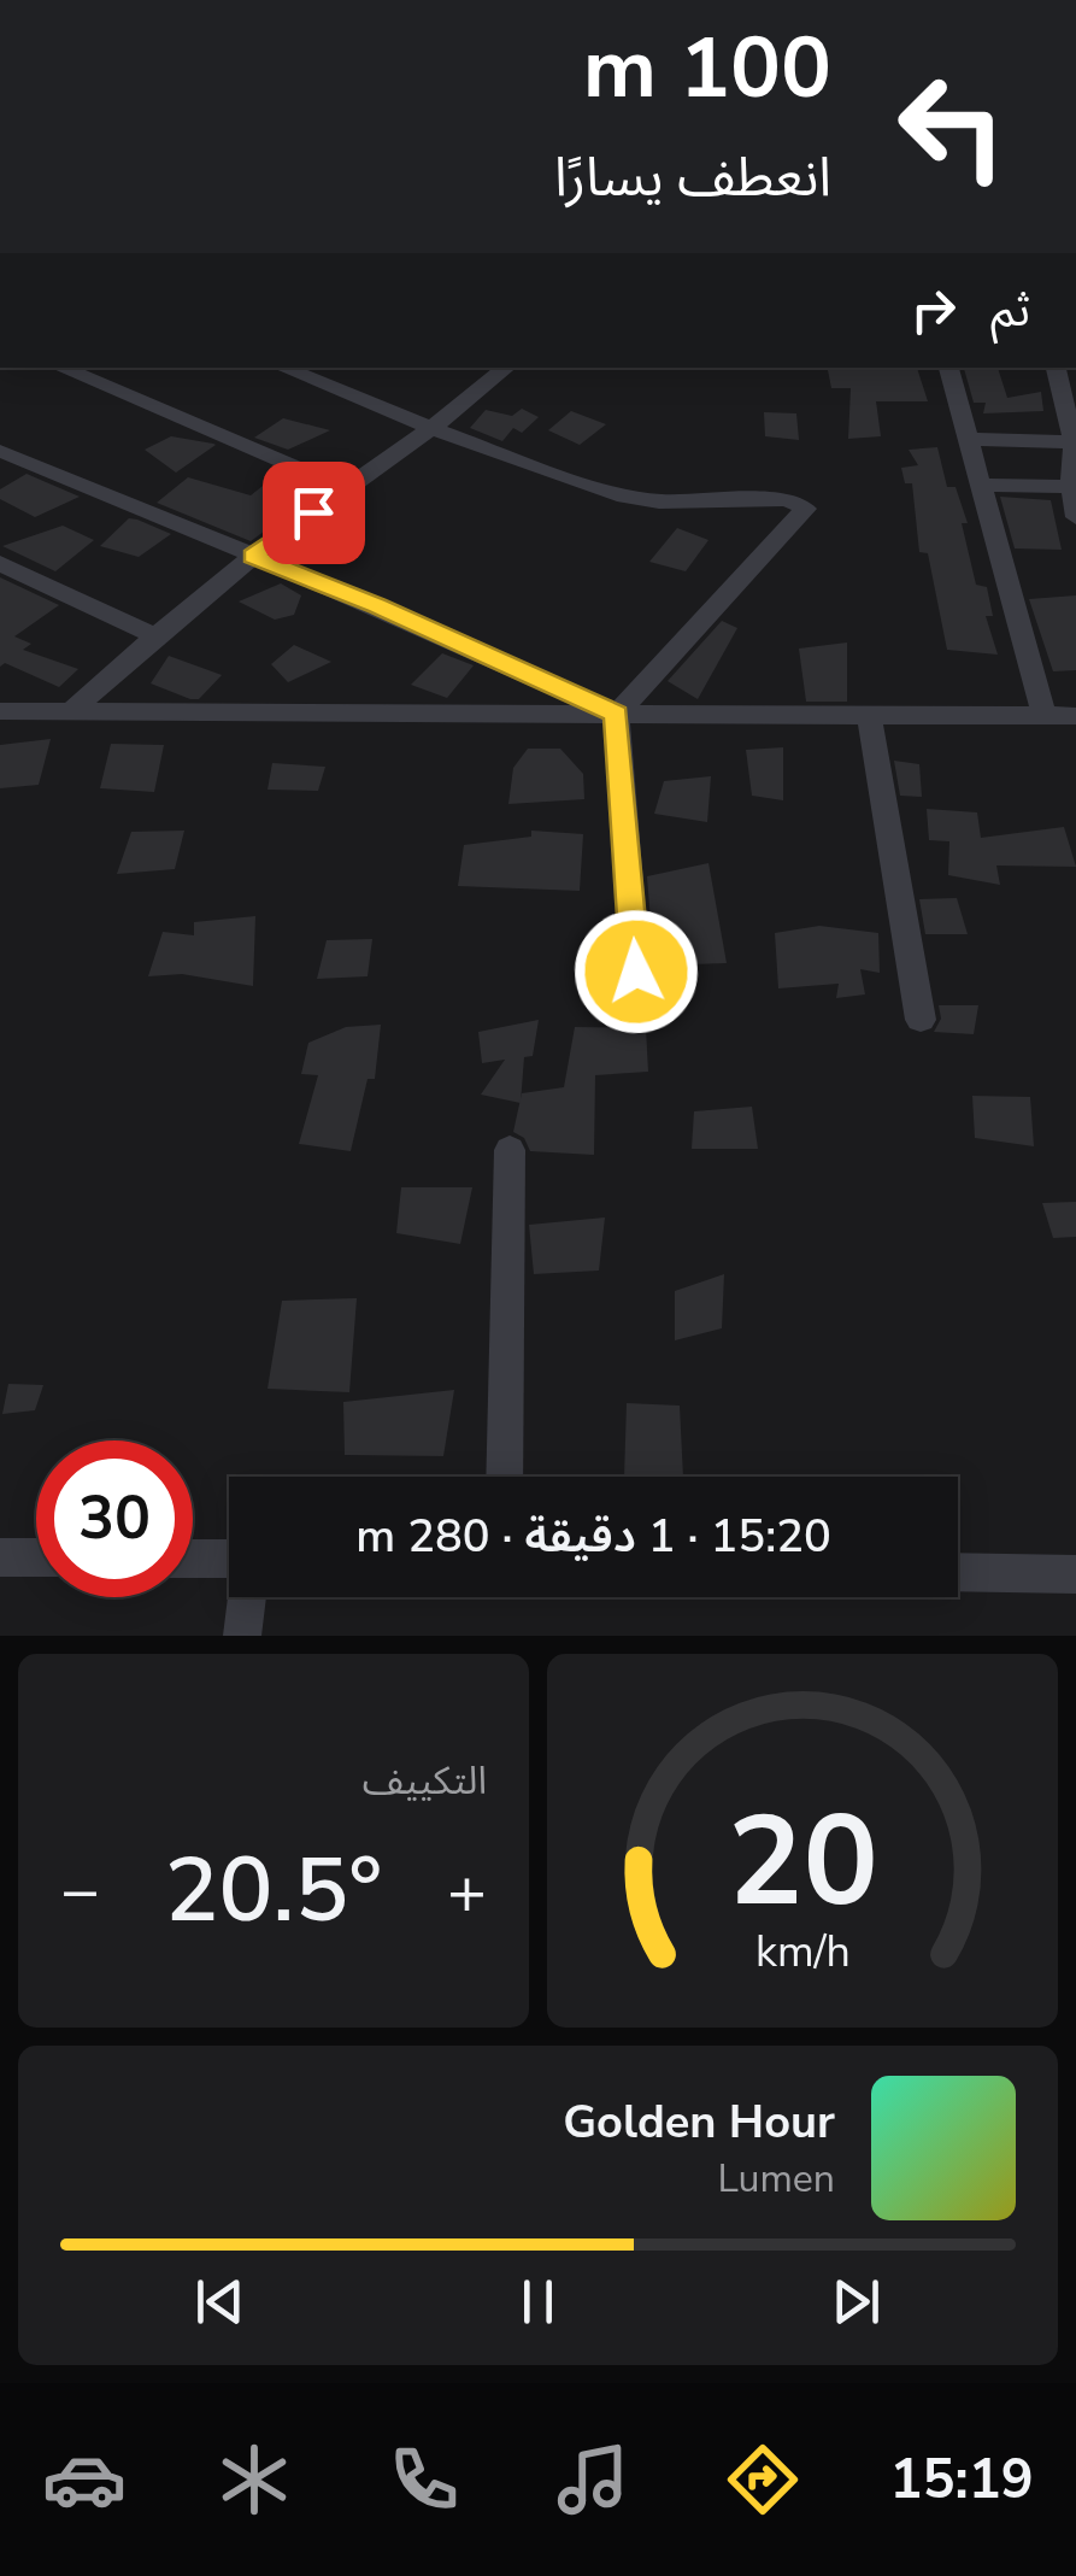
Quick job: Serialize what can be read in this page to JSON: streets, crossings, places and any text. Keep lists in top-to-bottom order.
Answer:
{
  "page": {
    "turn": ["100 m", "انعطف يسارًا"],
    "then": "ثم",
    "limit": "30",
    "trip": "15:20 · 1 دقيقة · 280 m",
    "tile": "التكييف",
    "heat": ["−", "20.5°", "+"],
    "song": ["Golden Hour", "Lumen"],
    "tabs": "15:19",
    "gauge": ["20", "km/h"]
  }
}
